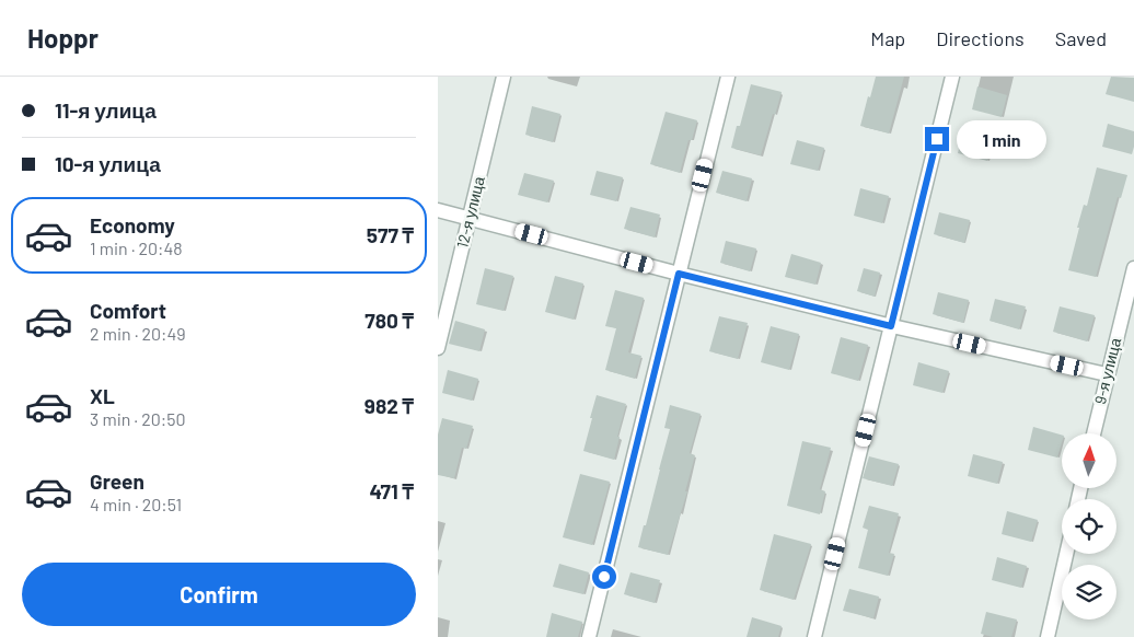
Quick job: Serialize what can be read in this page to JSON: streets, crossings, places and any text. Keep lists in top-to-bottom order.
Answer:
{
  "streets": {
    "street": ["12-я улица", "9-я улица"]
  },
  "north": "top",
  "page": {
    "header": "Hoppr",
    "nav": ["Map", "Directions", "Saved"],
    "banner": ["11-я улица", "10-я улица"],
    "bubble": "1 min",
    "list": [
      {
        "name": "Economy",
        "note": "1 min · 20:48",
        "value": "577 ₸"
      },
      {
        "name": "Comfort",
        "note": "2 min · 20:49",
        "value": "780 ₸"
      },
      {
        "name": "XL",
        "note": "3 min · 20:50",
        "value": "982 ₸"
      },
      {
        "name": "Green",
        "note": "4 min · 20:51",
        "value": "471 ₸"
      }
    ],
    "buttons": "Confirm"
  }
}
